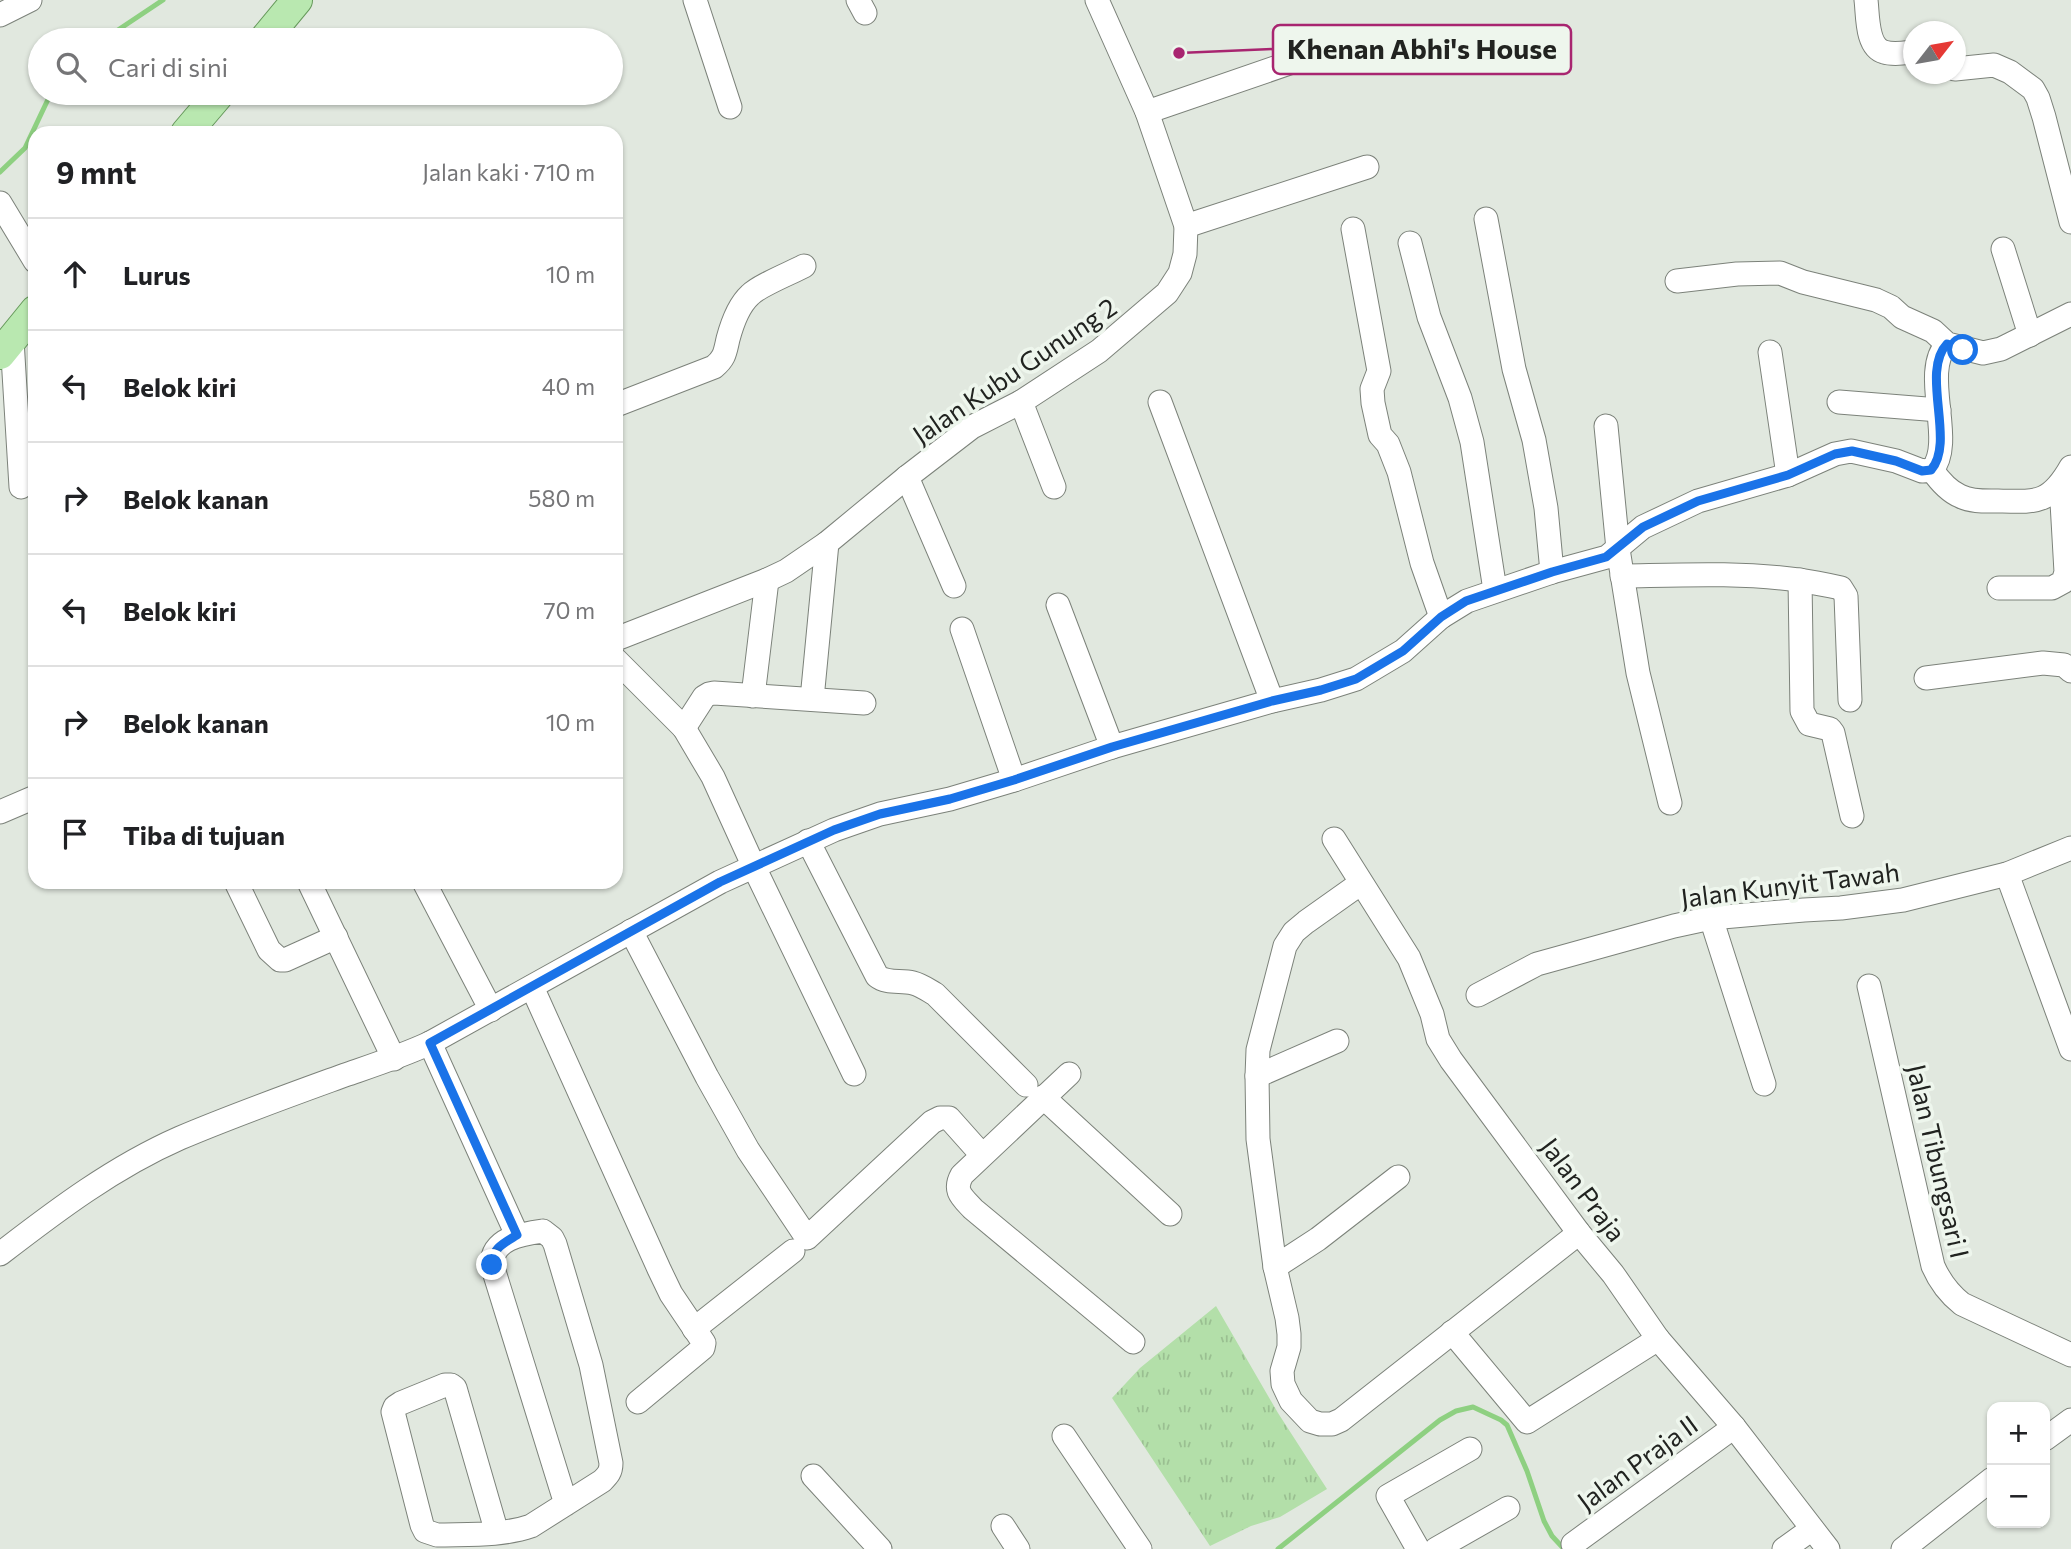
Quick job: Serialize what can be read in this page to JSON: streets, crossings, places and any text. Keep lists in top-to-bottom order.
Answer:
{
  "streets": {
    "street": [
      "Jalan Kubu Gunung 2",
      "Jalan Kunyit Tawah",
      "Jalan Tibungsari I",
      "Jalan Praja",
      "Jalan Praja II"
    ]
  },
  "crossings": [
    ["Jalan Praja", "Jalan Praja II"]
  ],
  "places": ["Khenan Abhi's House"],
  "north": "top right",
  "page": {
    "search": "Cari di sini",
    "heading": ["9 mnt", "Jalan kaki · 710 m"],
    "list": [
      ["Lurus", "10 m"],
      ["Belok kiri", "40 m"],
      ["Belok kanan", "580 m"],
      ["Belok kiri", "70 m"],
      ["Belok kanan", "10 m"],
      "Tiba di tujuan"
    ],
    "map_buttons": ["+", "−"]
  }
}
